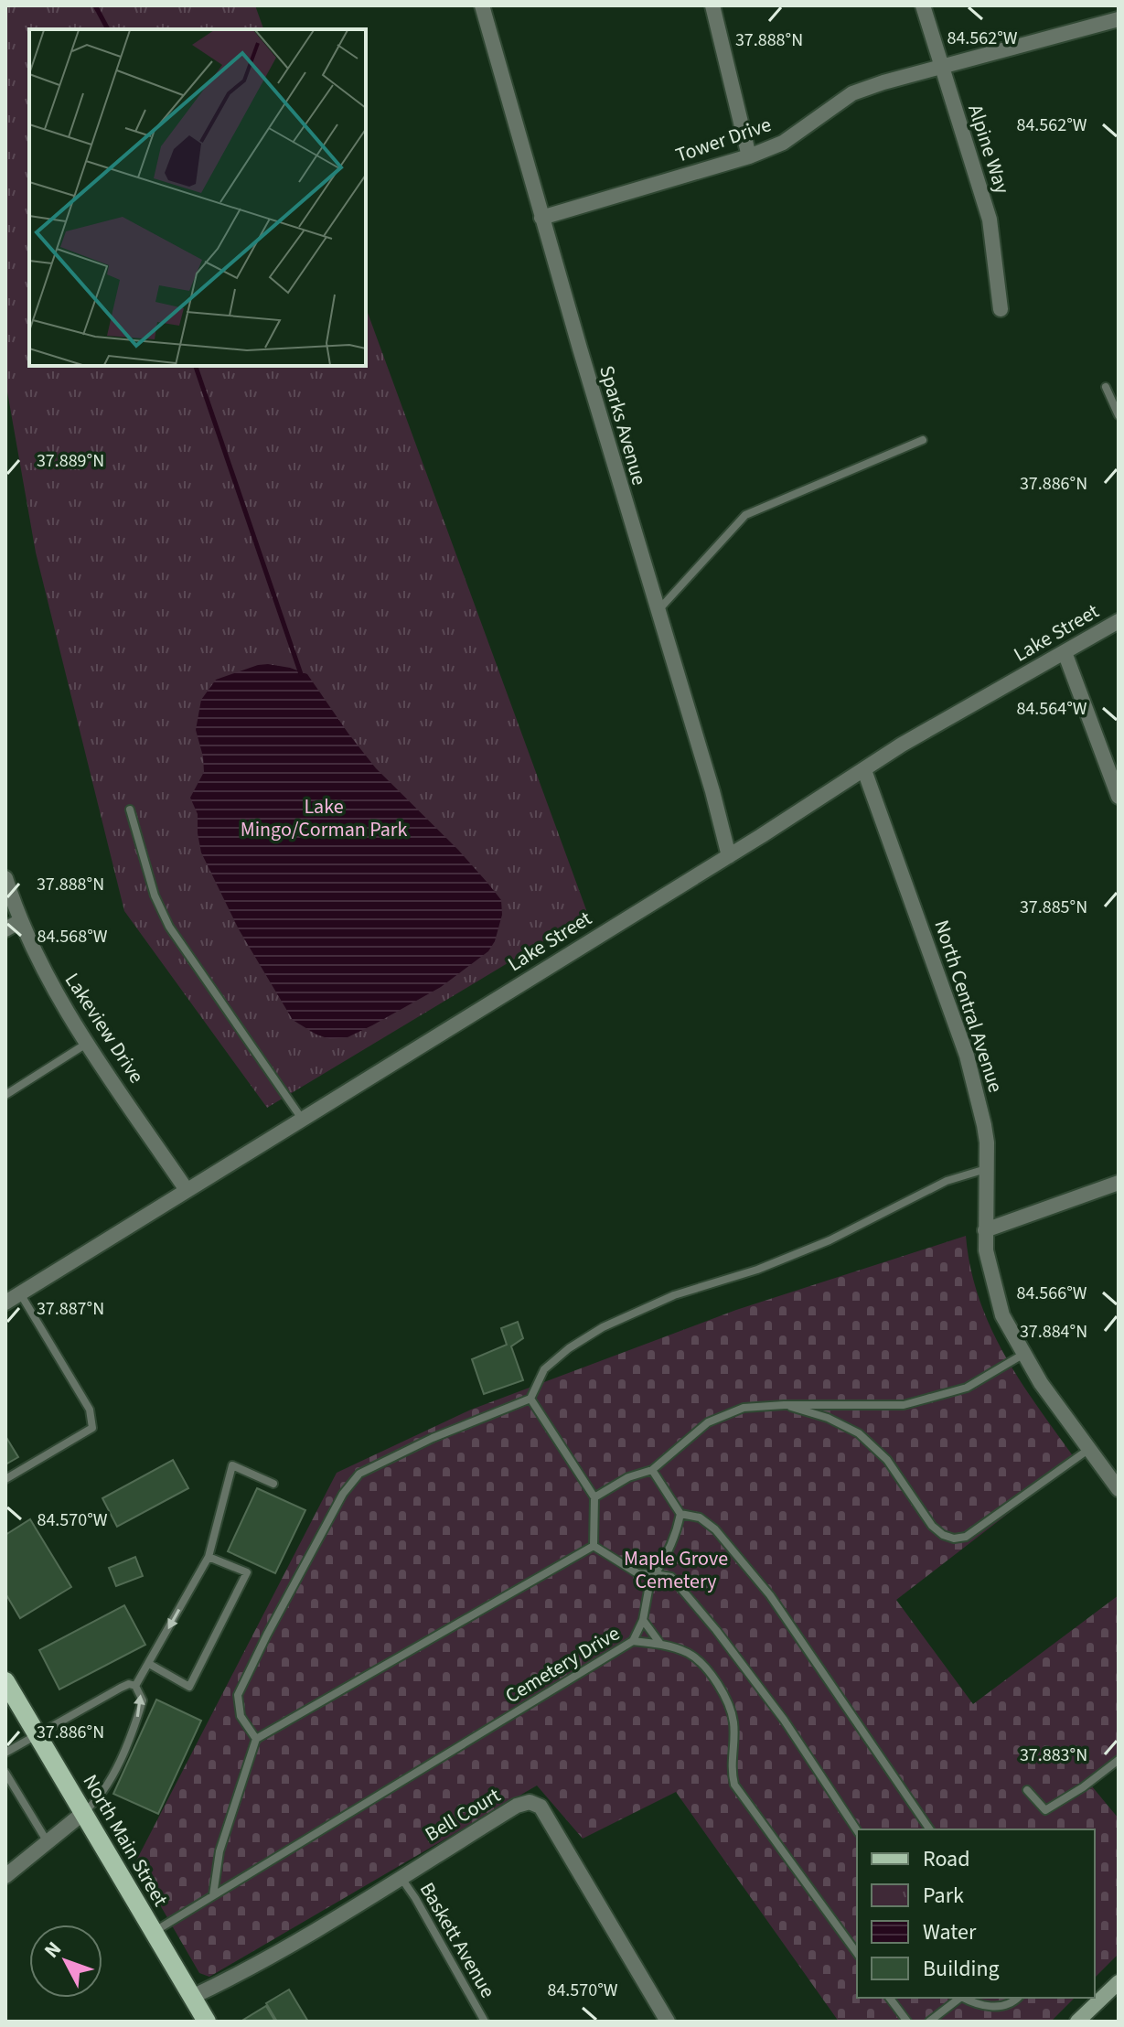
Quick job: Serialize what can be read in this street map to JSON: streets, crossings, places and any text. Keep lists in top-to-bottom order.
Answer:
{
  "streets": {
    "main road": ["North Main Street"],
    "street": [
      "Tower Drive",
      "Alpine Way",
      "Sparks Avenue",
      "Lake Street",
      "North Central Avenue",
      "Lakeview Drive",
      "Bell Court"
    ],
    "lane": ["Cemetery Drive", "Baskett Avenue"]
  },
  "crossings": [
    ["Tower Drive", "Alpine Way"],
    ["Tower Drive", "Sparks Avenue"],
    ["Sparks Avenue", "Lake Street"],
    ["Lake Street", "North Central Avenue"],
    ["Lake Street", "Lakeview Drive"],
    ["Cemetery Drive", "North Main Street"],
    ["Bell Court", "North Main Street"],
    ["Bell Court", "Baskett Avenue"]
  ],
  "parks": ["Lake Mingo/Corman Park", "Maple Grove Cemetery"],
  "legend": [
    "Road",
    "Park",
    "Water",
    "Building"
  ],
  "north": "top left",
  "coordinates": [
    "84.562°W",
    "37.888°N",
    "37.889°N",
    "37.886°N",
    "84.564°W",
    "37.885°N",
    "84.568°W",
    "84.566°W",
    "37.887°N",
    "37.884°N",
    "84.570°W",
    "37.883°N"
  ]
}
